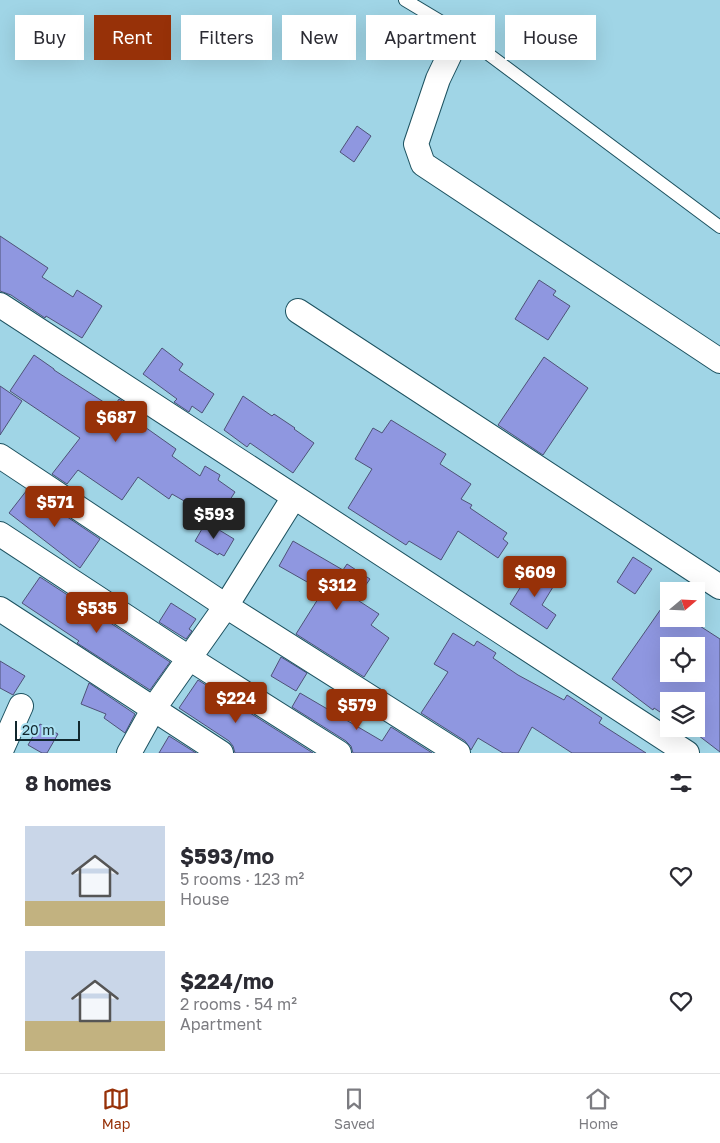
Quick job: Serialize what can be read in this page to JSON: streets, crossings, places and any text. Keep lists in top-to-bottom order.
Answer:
{
  "scale_bar": "20 m",
  "north": "right",
  "page": {
    "chip": [
      "Buy",
      "Rent",
      "Filters",
      "New",
      "Apartment",
      "House"
    ],
    "price": [
      "$687",
      "$571",
      "$593",
      "$609",
      "$312",
      "$535",
      "$224",
      "$579"
    ],
    "scale": "20 m",
    "heading": "8 homes",
    "list": [
      {
        "name": "$593/mo",
        "note": "5 rooms · 123 m² · House"
      },
      {
        "name": "$224/mo",
        "note": "2 rooms · 54 m² · Apartment"
      }
    ],
    "tabs": ["Map", "Saved", "Home"]
  }
}
